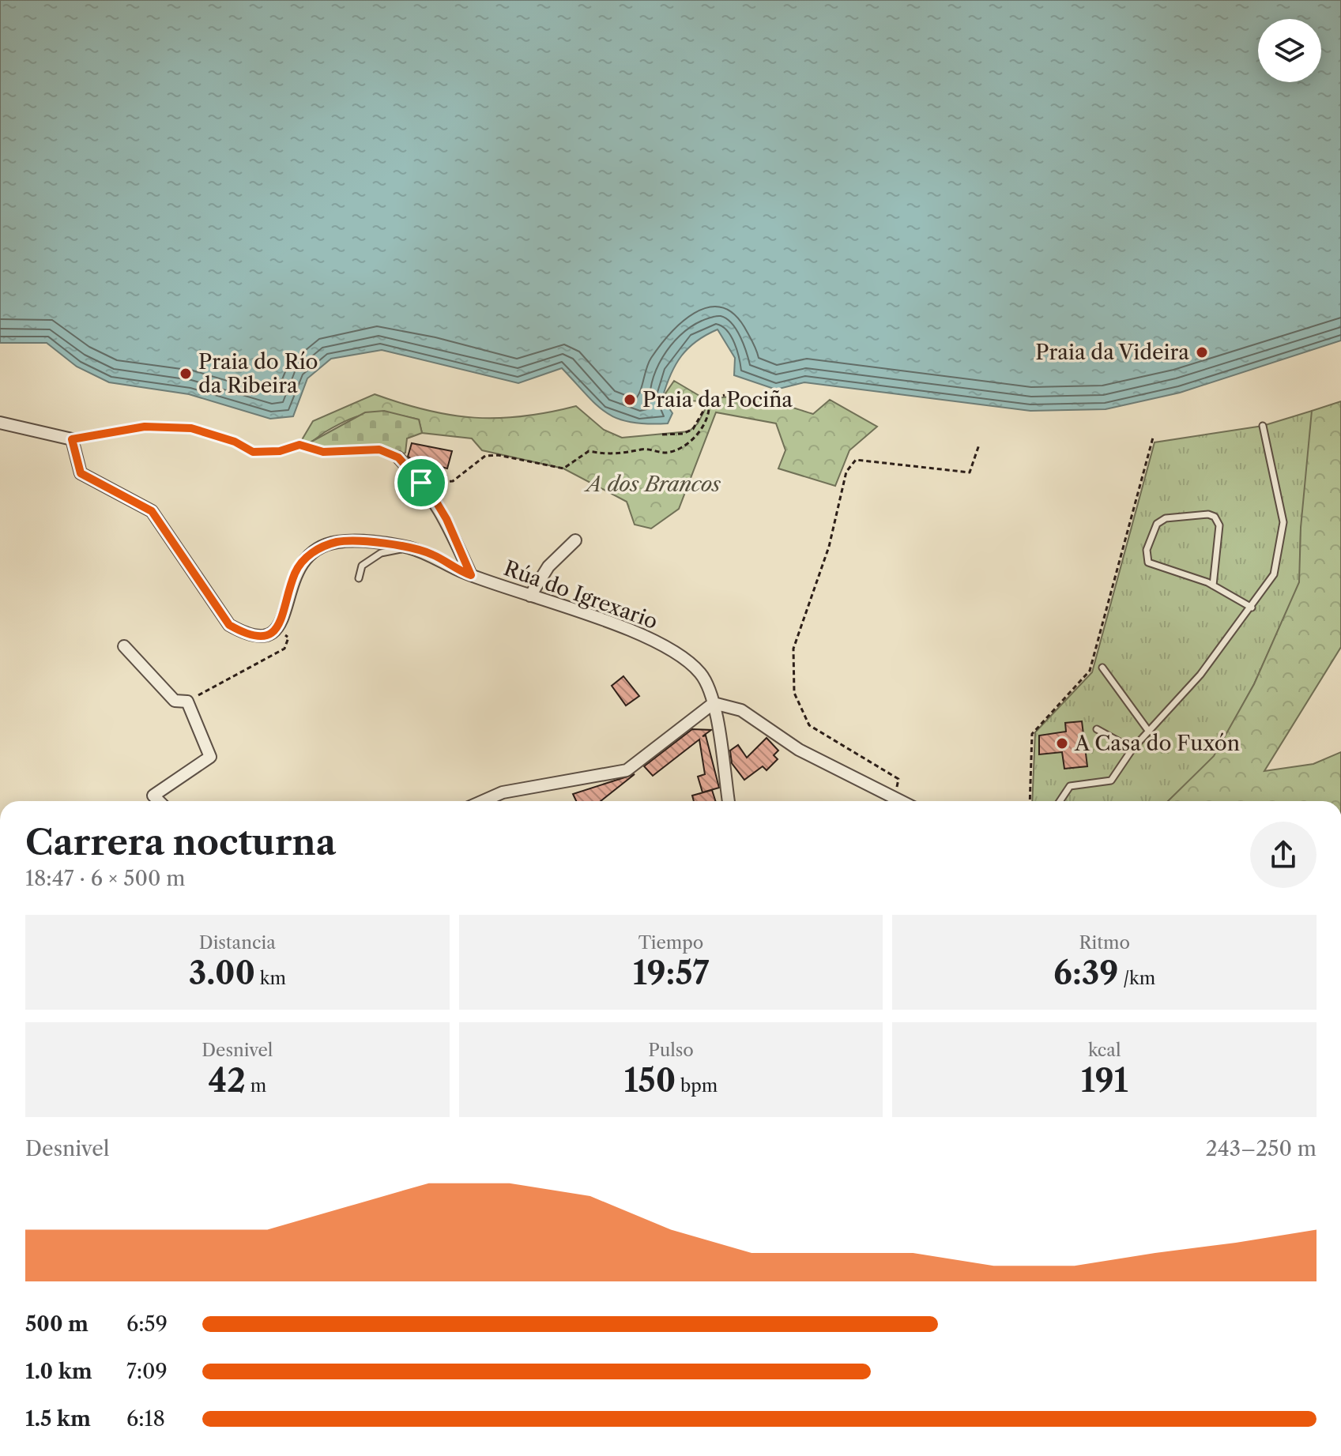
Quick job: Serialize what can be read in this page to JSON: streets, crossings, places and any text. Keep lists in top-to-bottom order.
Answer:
{
  "streets": {
    "street": ["Rúa do Igrexario"]
  },
  "parks": ["A dos Brancos"],
  "places": [
    "Praia da Videira",
    "Praia do Río da Ribeira",
    "Praia da Pociña",
    "A Casa do Fuxón"
  ],
  "page": {
    "heading": ["Carrera nocturna", "18:47 · 6 × 500 m"],
    "stats": [
      ["Distancia", "3.00 km"],
      ["Tiempo", "19:57"],
      ["Ritmo", "6:39 /km"],
      ["Desnivel", "42 m"],
      ["Pulso", "150 bpm"],
      ["kcal", "191"]
    ],
    "chart": ["Desnivel", "243–250 m"],
    "list": [
      {
        "name": "500 m",
        "note": "6:59"
      },
      {
        "name": "1.0 km",
        "note": "7:09"
      },
      {
        "name": "1.5 km",
        "note": "6:18"
      }
    ]
  }
}
